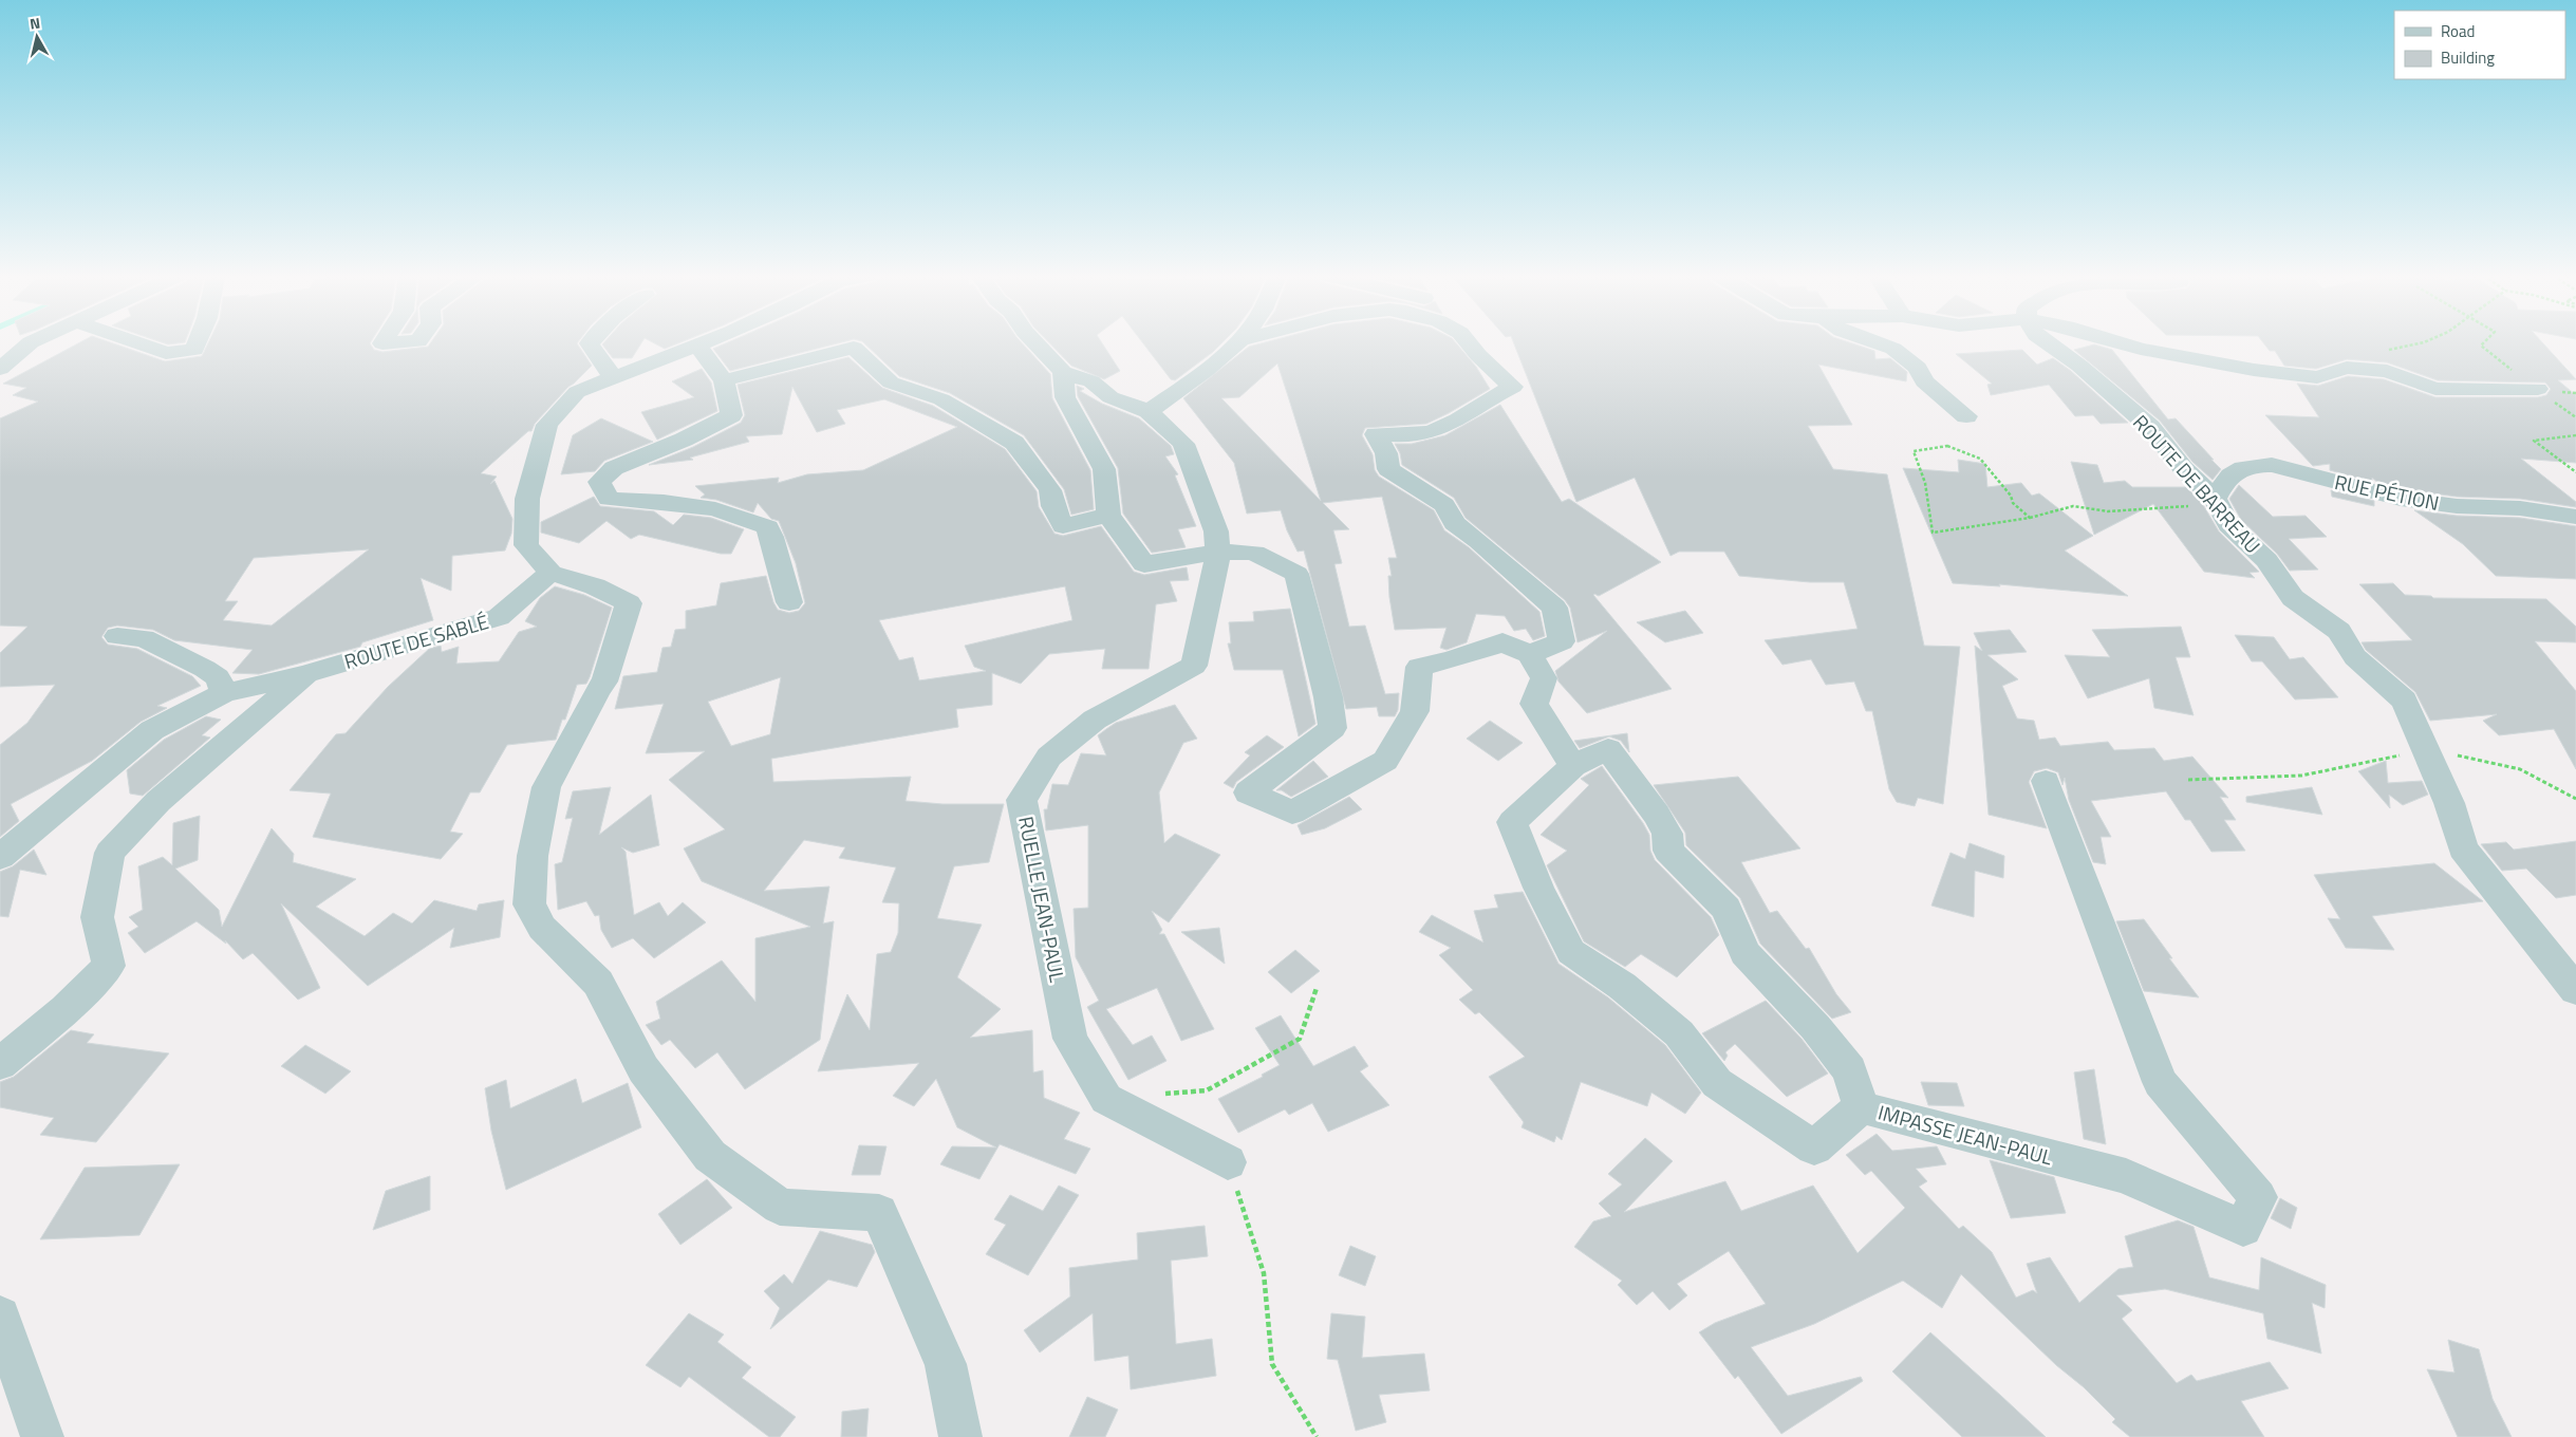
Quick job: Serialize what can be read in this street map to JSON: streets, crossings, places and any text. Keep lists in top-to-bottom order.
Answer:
{
  "streets": {
    "street": [
      "ROUTE DE BARREAU",
      "RUE PÉTION",
      "ROUTE DE SABLÉ",
      "RUELLE JEAN-PAUL",
      "IMPASSE JEAN-PAUL"
    ]
  },
  "crossings": [
    ["ROUTE DE BARREAU", "RUE PÉTION"]
  ],
  "legend": ["Road", "Building"],
  "north": "top"
}
